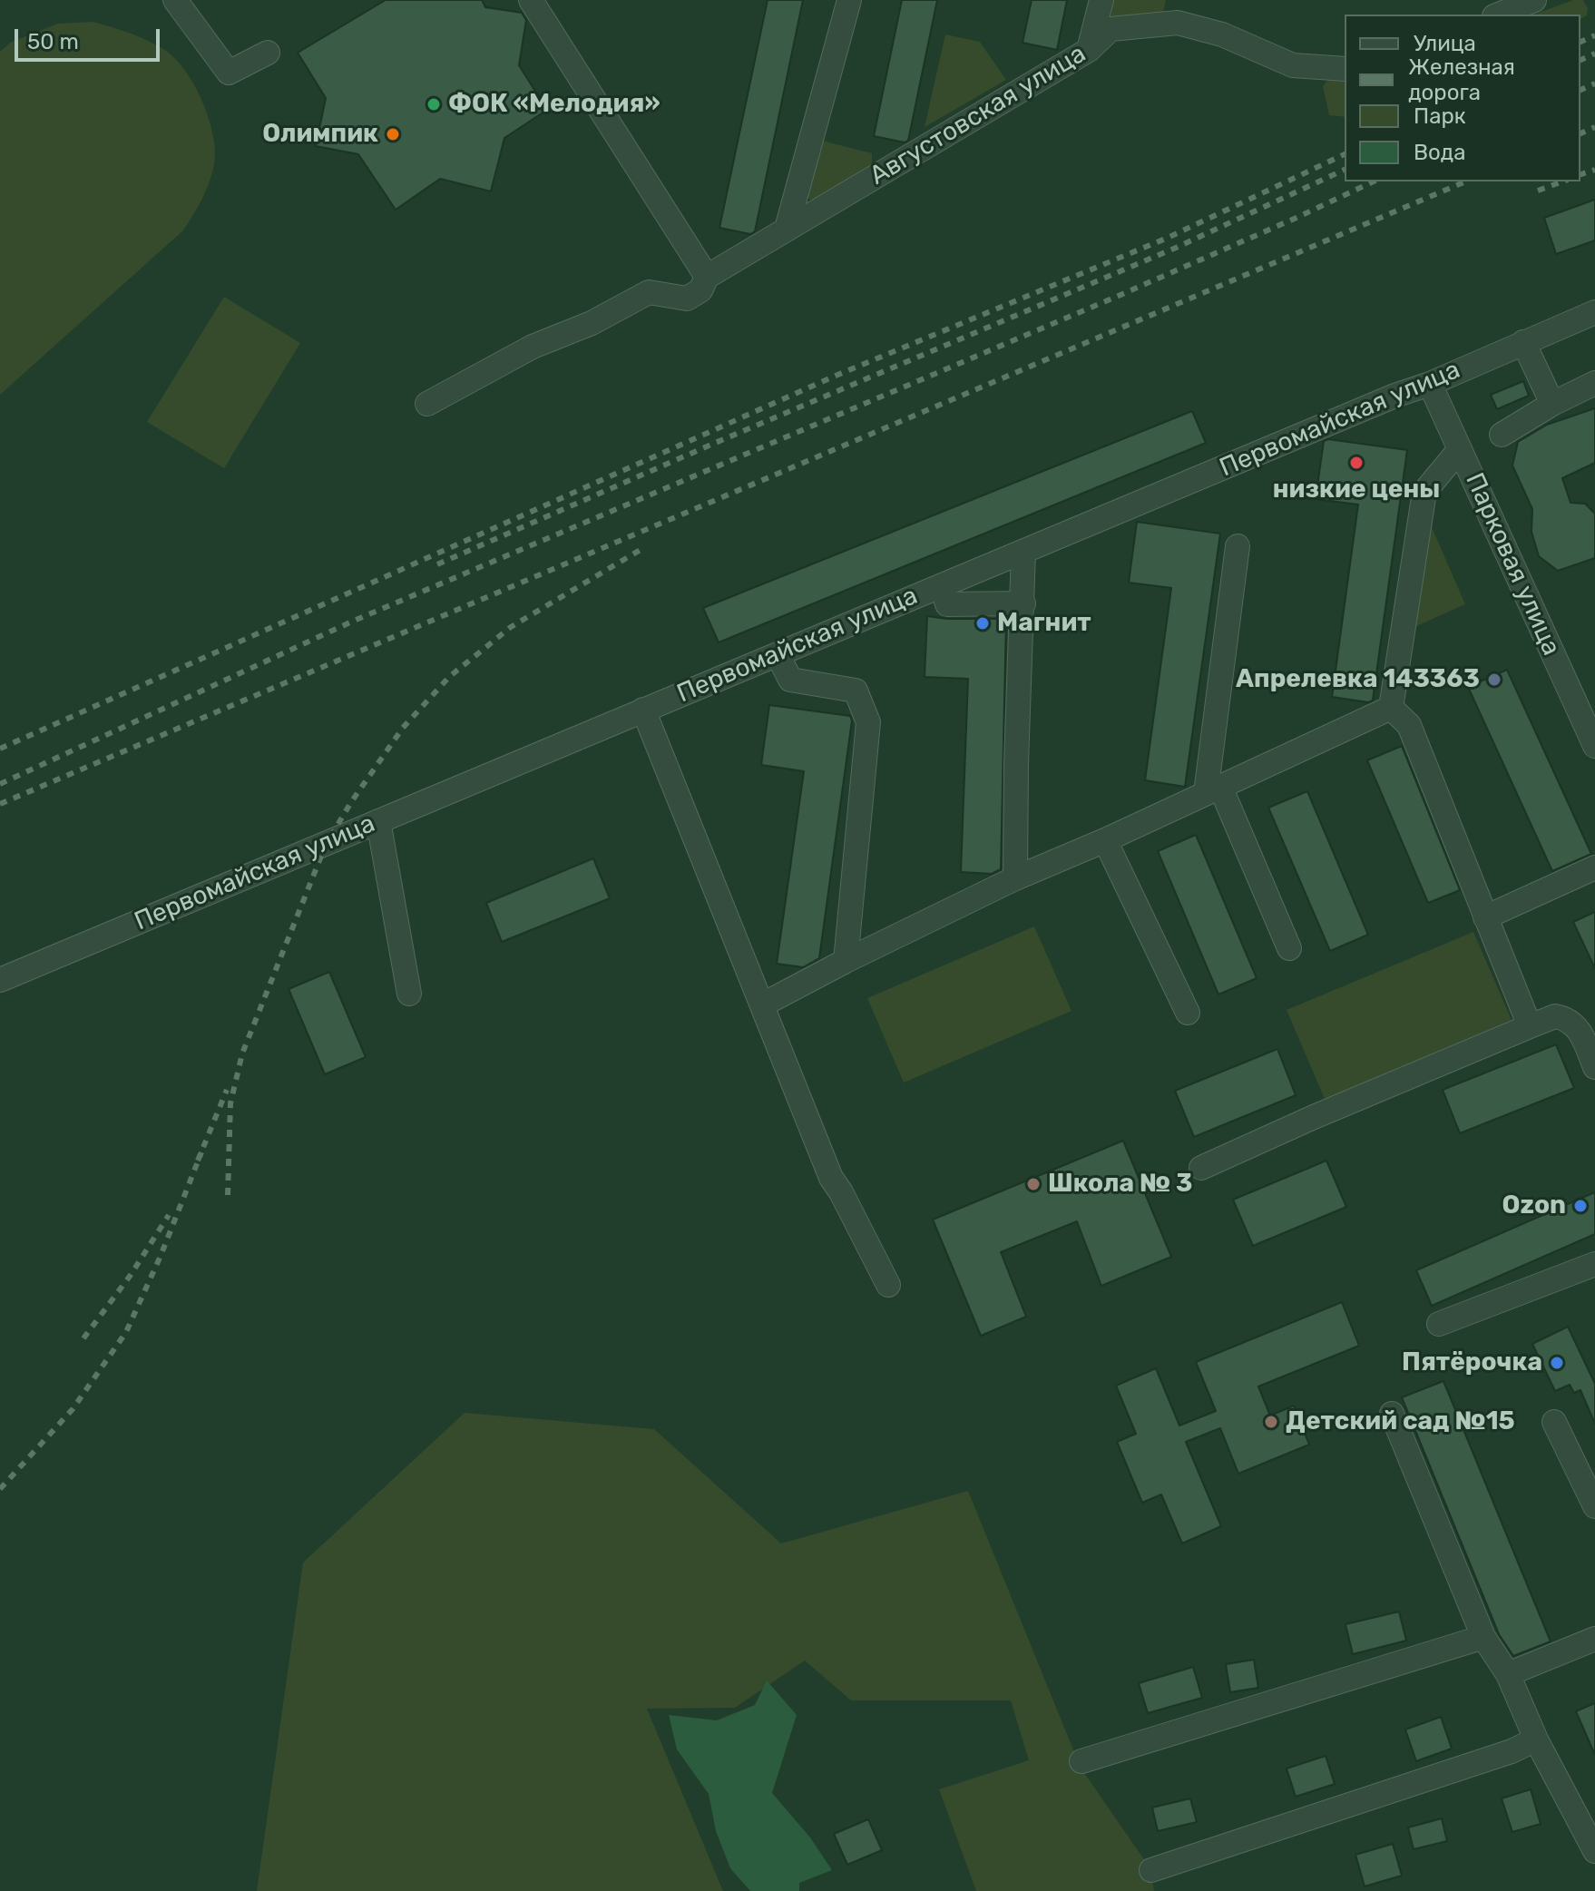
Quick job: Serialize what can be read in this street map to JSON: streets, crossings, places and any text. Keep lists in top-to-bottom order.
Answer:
{
  "streets": {
    "street": ["Августовская улица", "Первомайская улица", "Парковая улица"]
  },
  "crossings": [
    ["Первомайская улица", "Парковая улица"]
  ],
  "places": [
    "ФОК «Мелодия»",
    "Олимпик",
    "низкие цены",
    "Магнит",
    "Апрелевка 143363",
    "Школа № 3",
    "Ozon",
    "Пятёрочка",
    "Детский сад №15"
  ],
  "legend": [
    "Улица",
    "Железная дорога",
    "Парк",
    "Вода"
  ],
  "scale_bar": "50 m"
}
